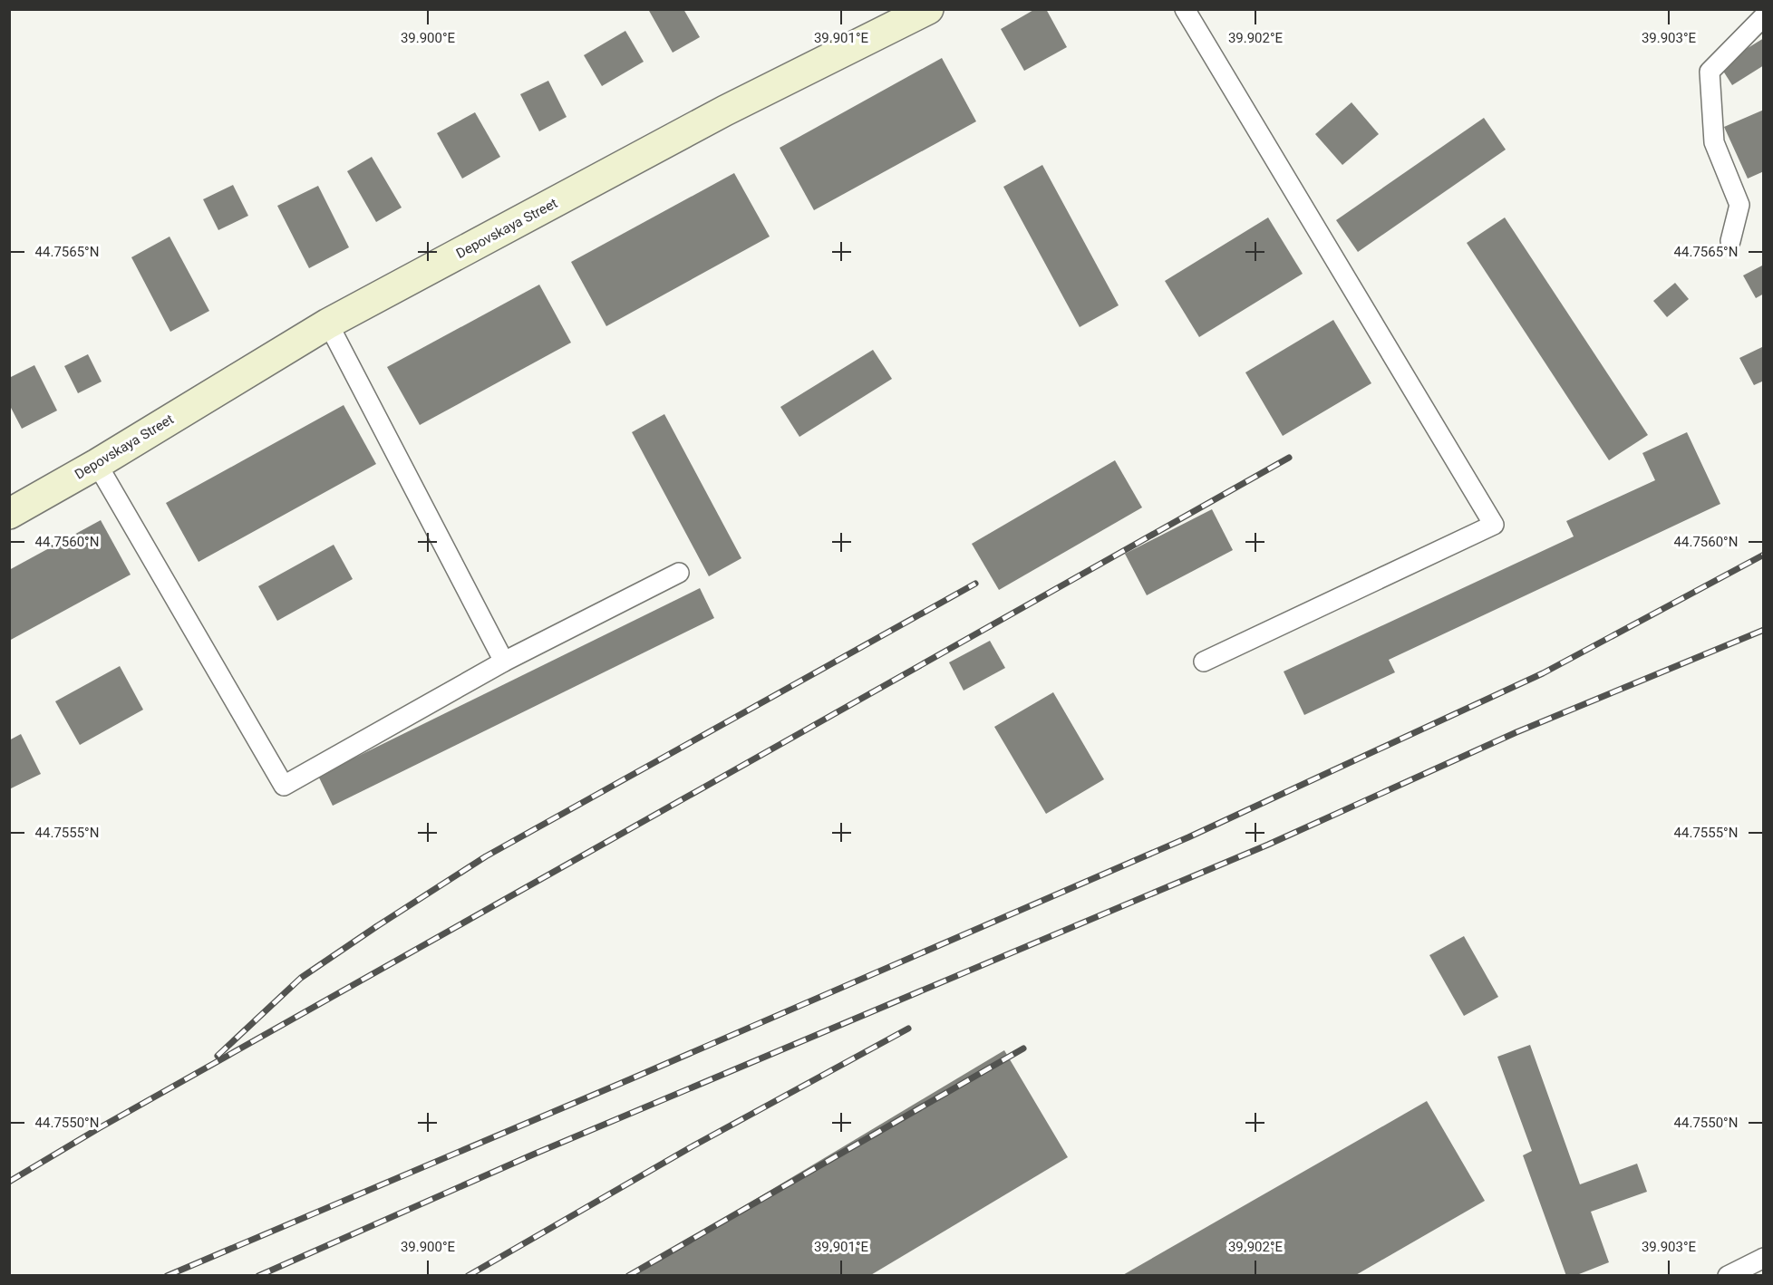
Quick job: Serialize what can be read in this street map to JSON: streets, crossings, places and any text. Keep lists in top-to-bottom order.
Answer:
{
  "streets": {
    "street": ["Depovskaya Street"]
  },
  "coordinates": [
    "39.900°E",
    "39.901°E",
    "39.902°E",
    "39.903°E",
    "44.7565°N",
    "44.7560°N",
    "44.7555°N",
    "44.7550°N"
  ]
}
